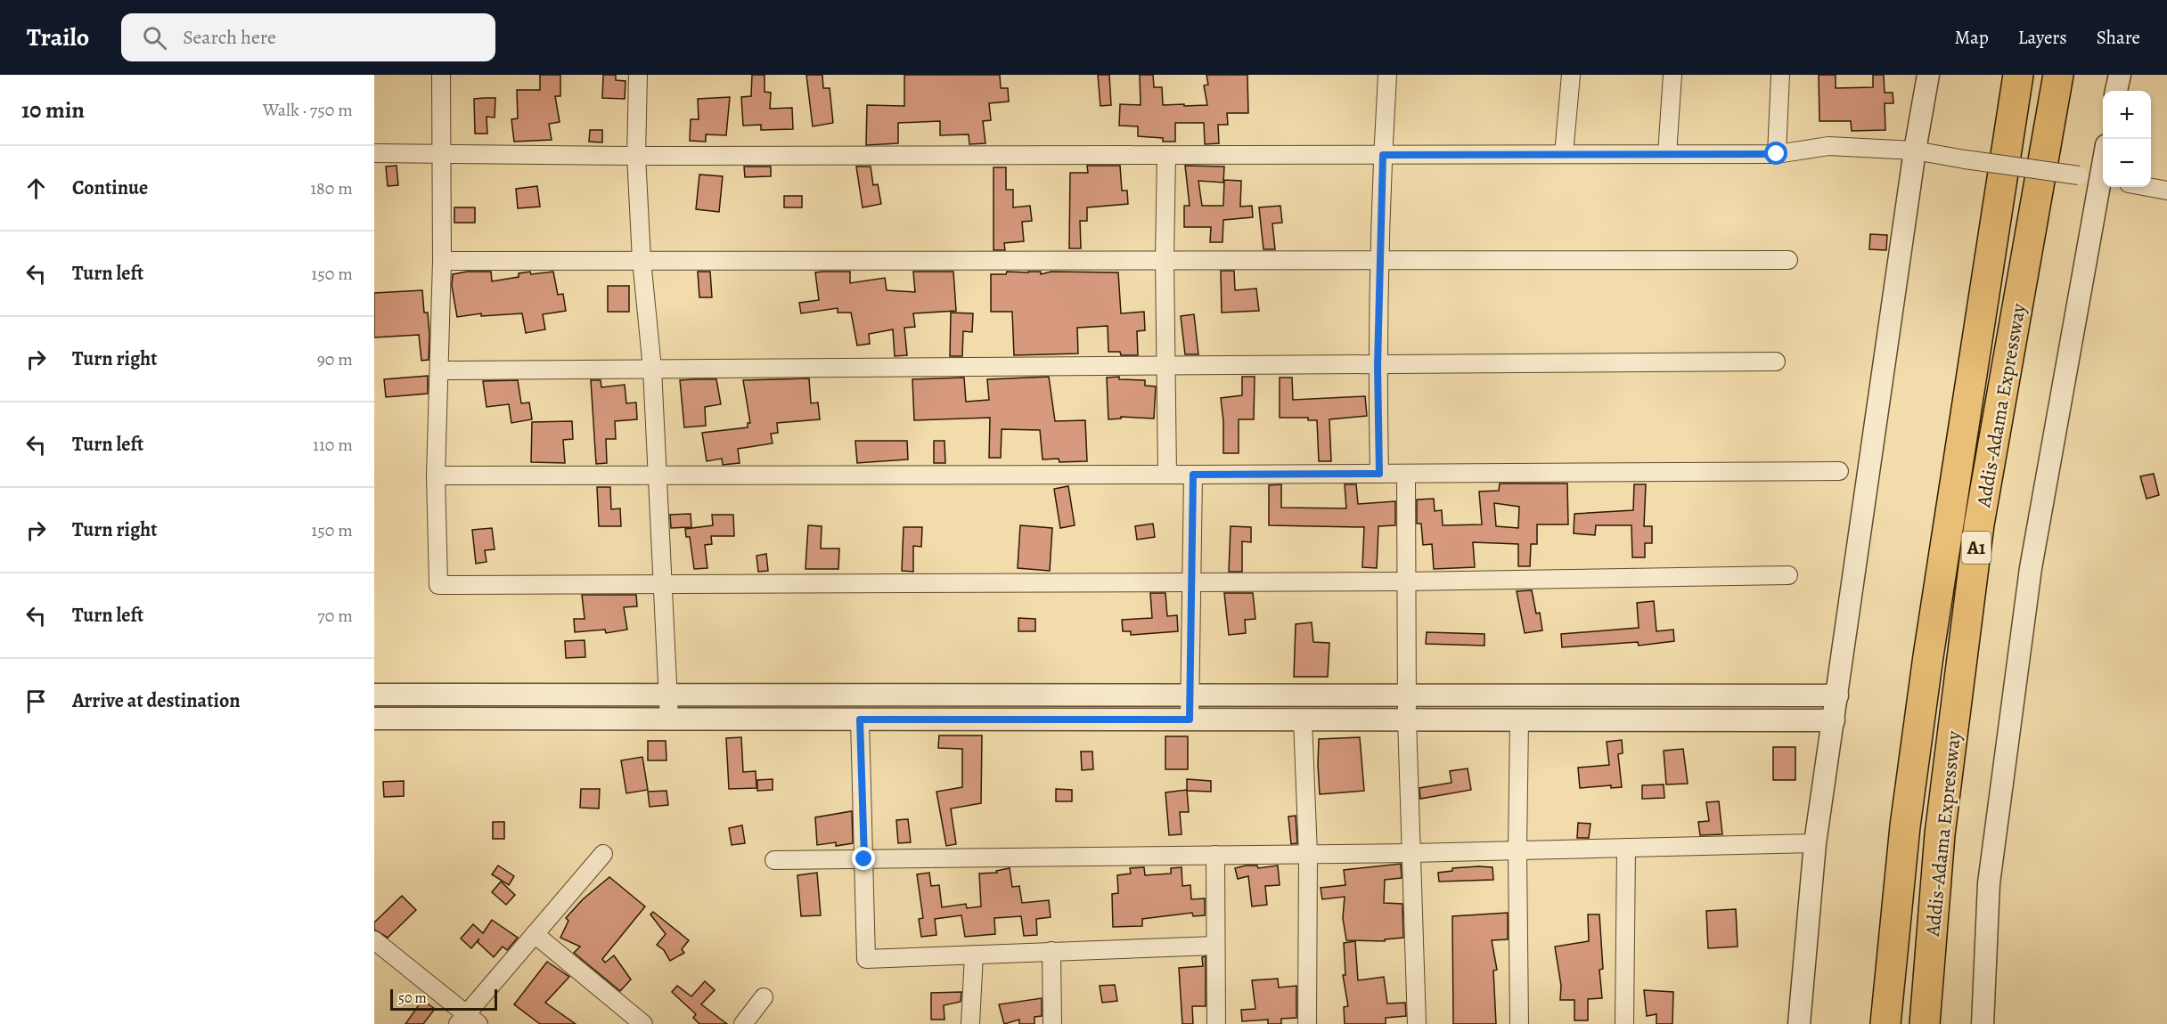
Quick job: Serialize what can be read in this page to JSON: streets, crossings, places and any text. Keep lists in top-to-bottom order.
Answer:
{
  "streets": {
    "highway": ["Addis-Adama Expressway", "A1"]
  },
  "scale_bar": "50 m",
  "page": {
    "header": "Trailo",
    "search": "Search here",
    "nav": ["Map", "Layers", "Share"],
    "heading": ["10 min", "Walk · 750 m"],
    "map_buttons": ["+", "−"],
    "list": [
      ["Continue", "180 m"],
      ["Turn left", "150 m"],
      ["Turn right", "90 m"],
      ["Turn left", "110 m"],
      ["Turn right", "150 m"],
      ["Turn left", "70 m"],
      "Arrive at destination"
    ],
    "scale": "50 m"
  }
}
